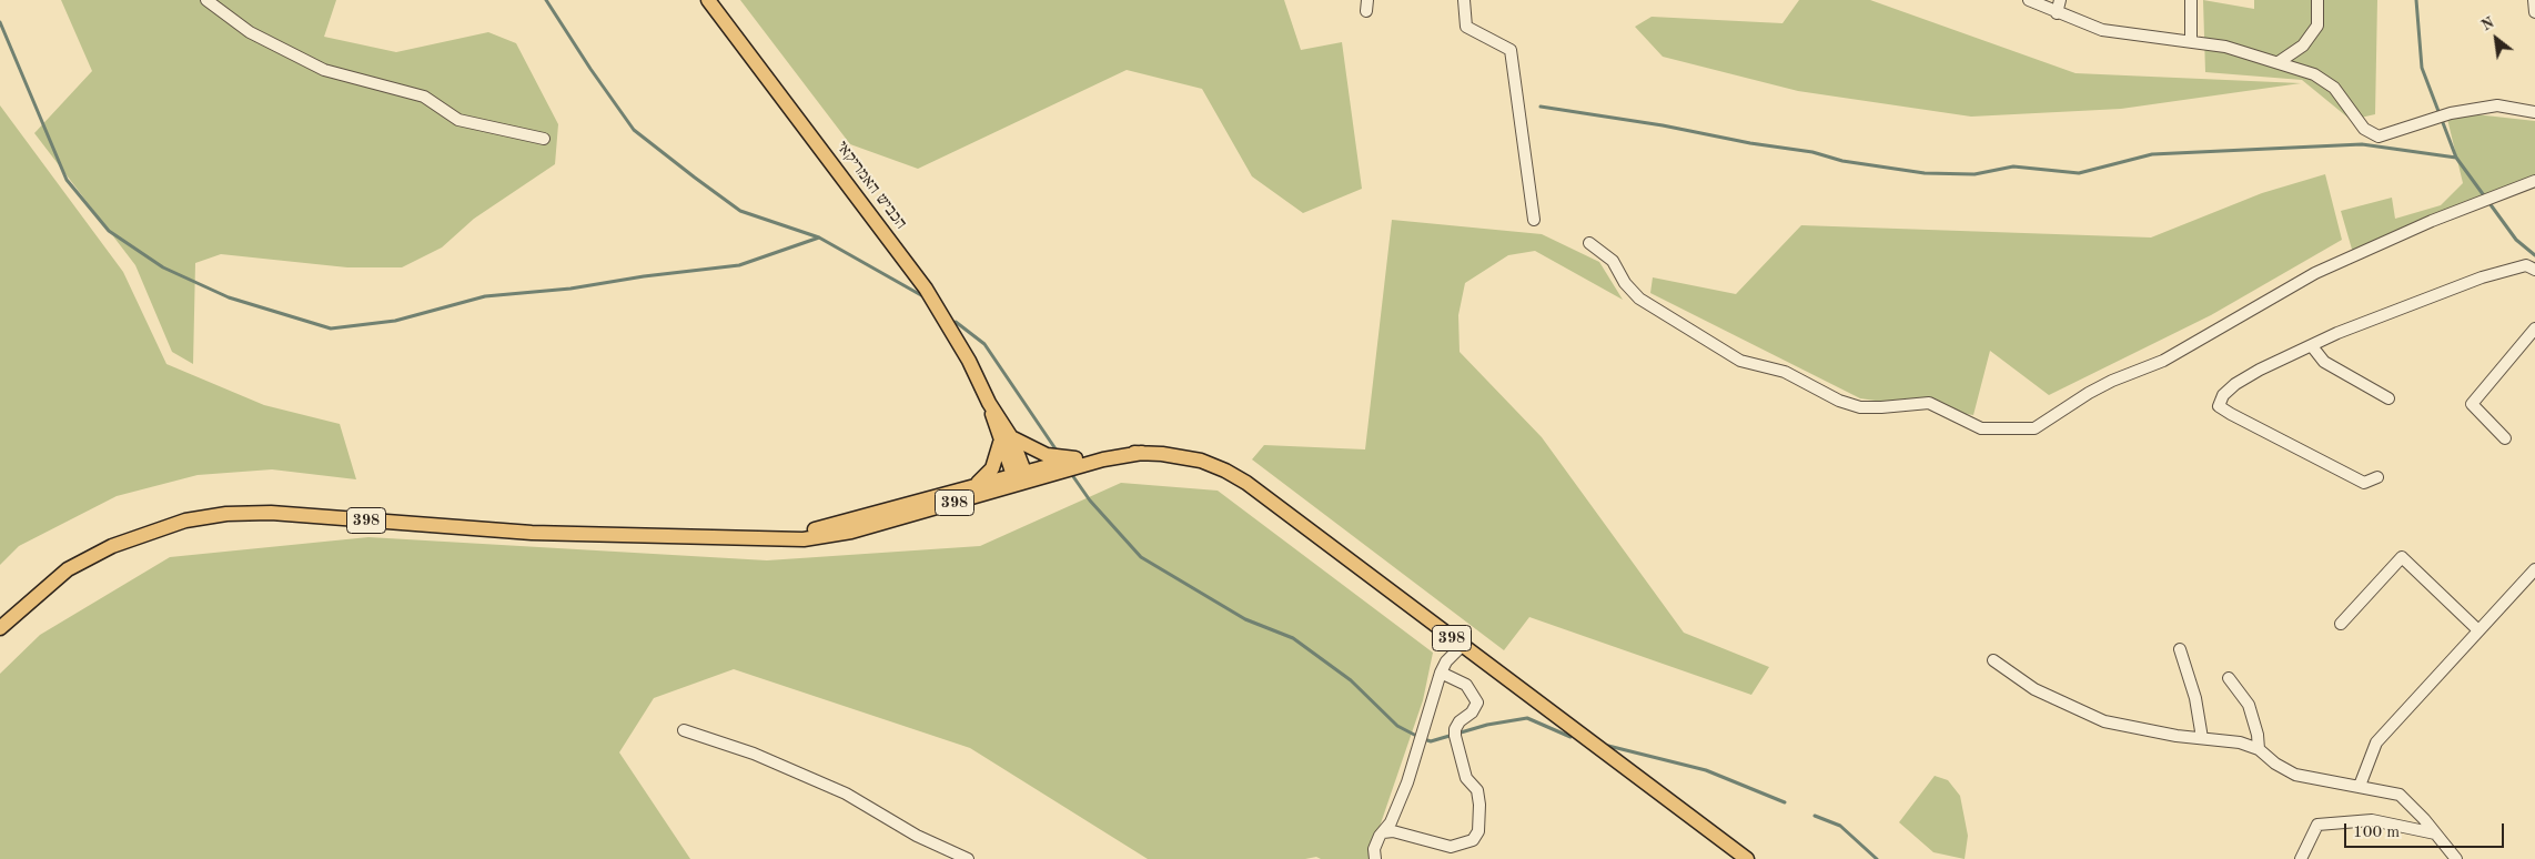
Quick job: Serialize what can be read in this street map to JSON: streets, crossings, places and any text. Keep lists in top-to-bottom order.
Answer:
{
  "streets": {
    "main road": ["הכביש האמריקאי", "398"]
  },
  "crossings": [
    ["הכביש האמריקאי", "398"]
  ],
  "scale_bar": "100 m",
  "north": "top left"
}
